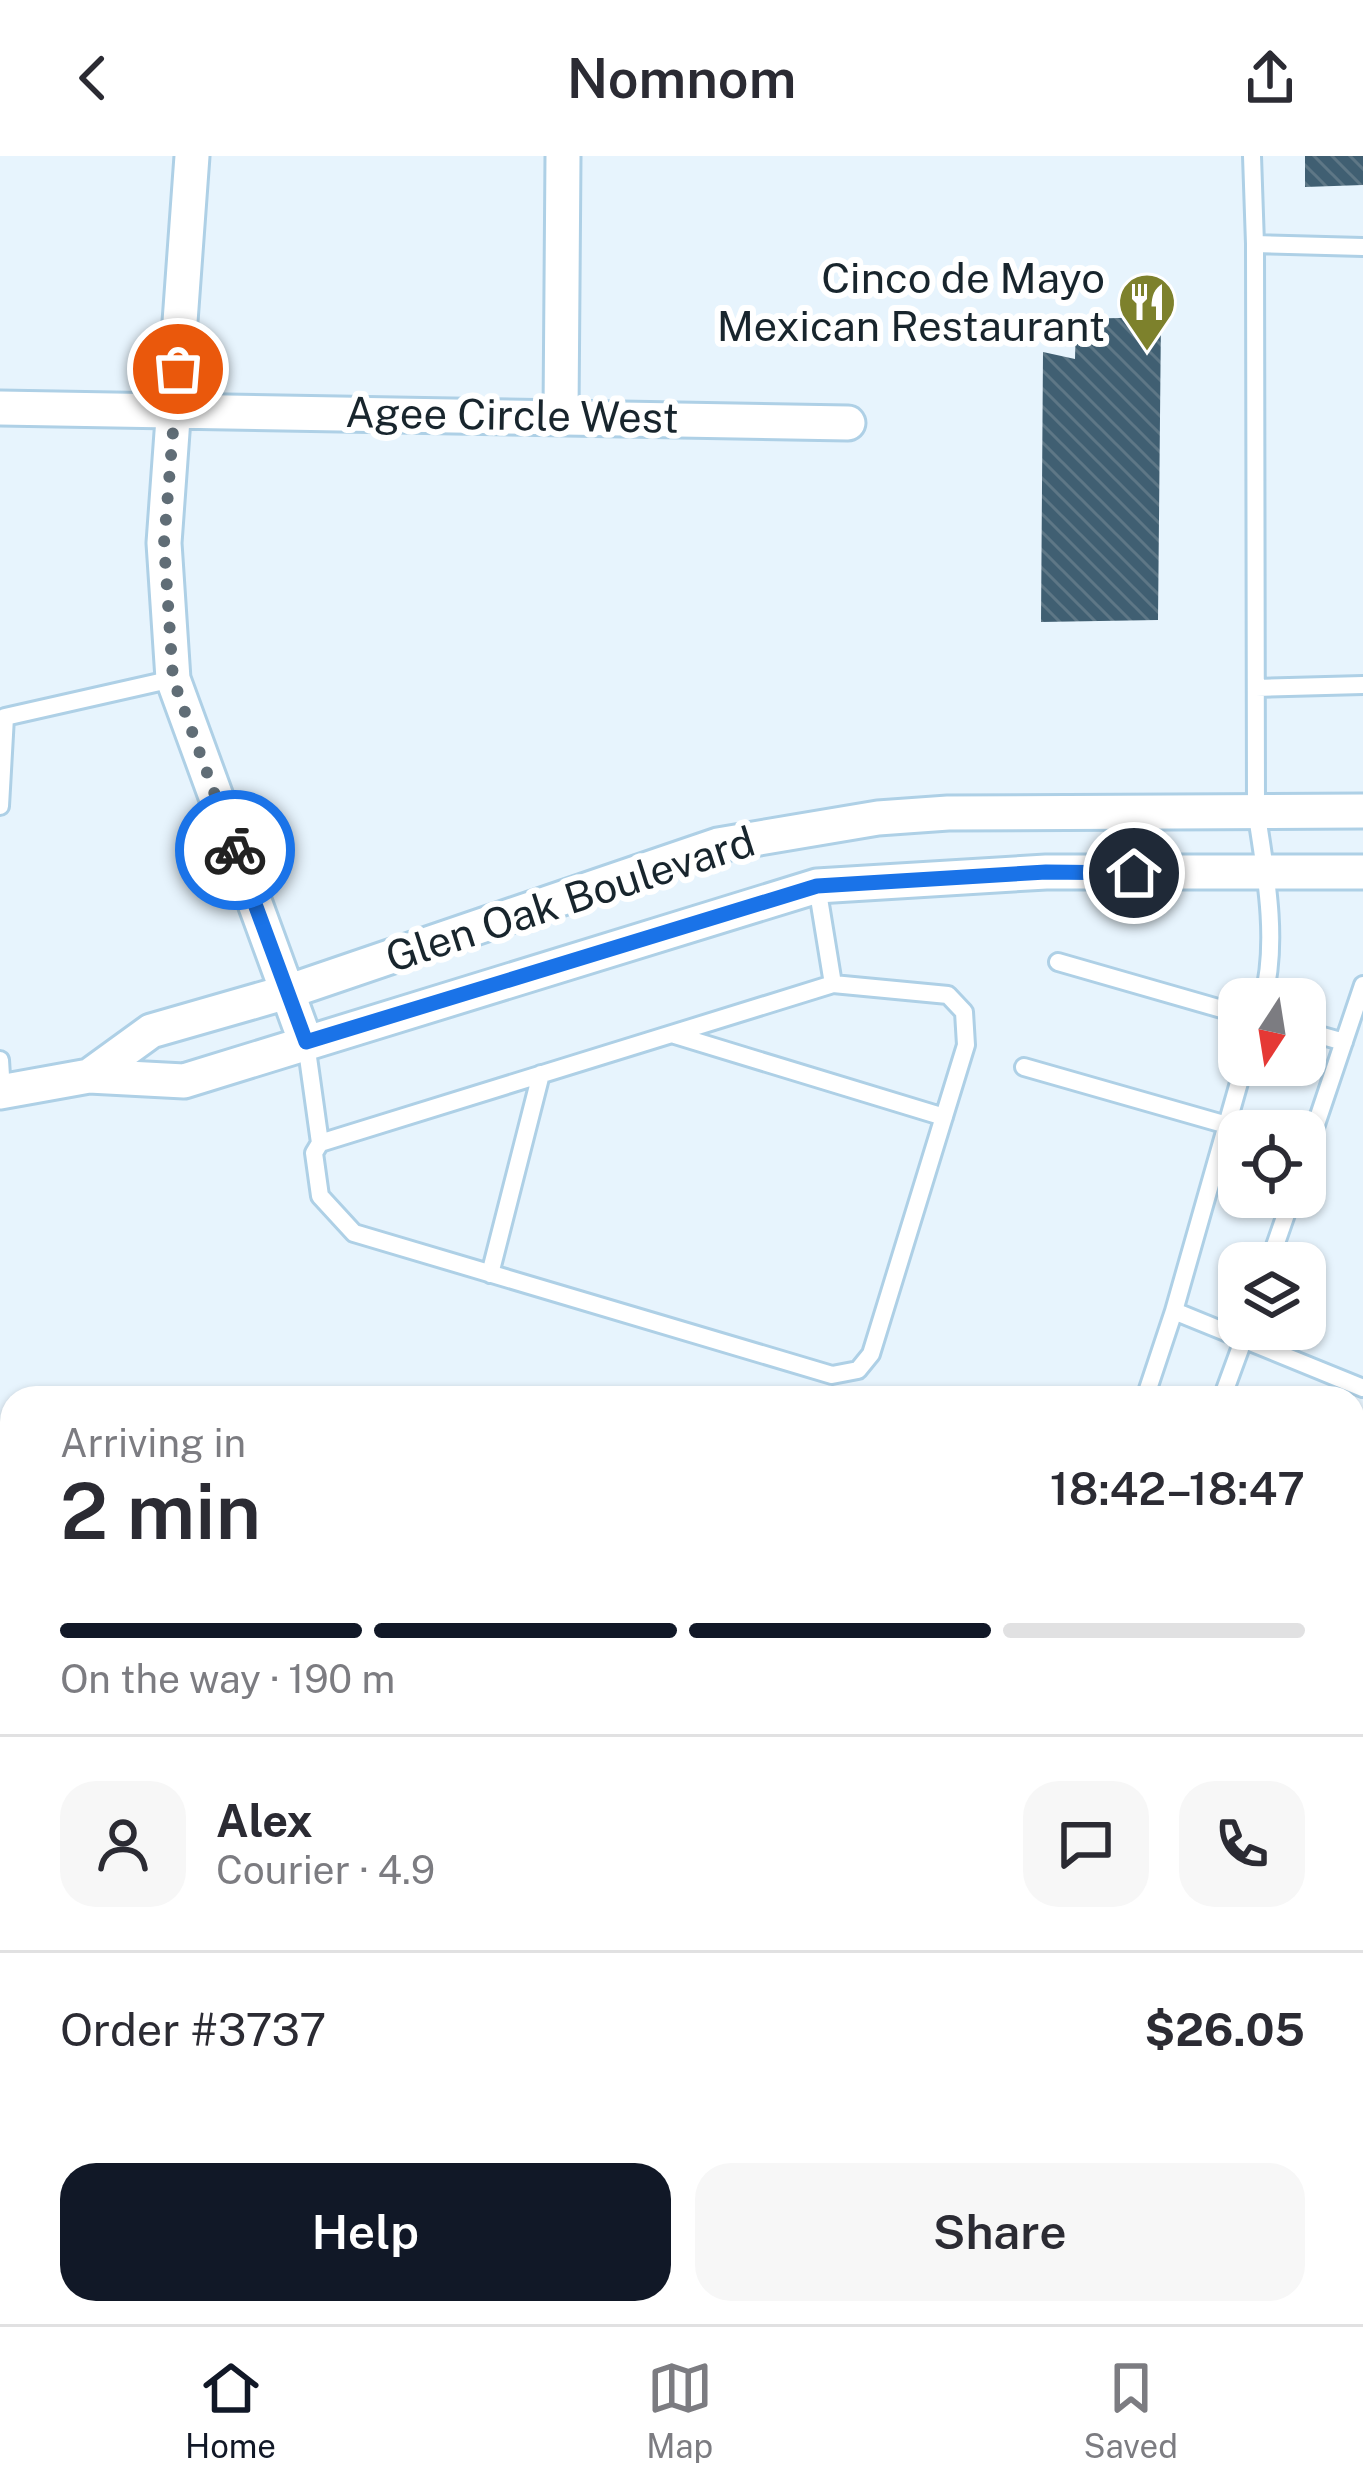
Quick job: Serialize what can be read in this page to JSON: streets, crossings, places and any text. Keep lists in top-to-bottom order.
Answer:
{
  "streets": {
    "street": ["Agee Circle West", "Glen Oak Boulevard"]
  },
  "places": {
    "restaurant": ["Cinco de Mayo Mexican Restaurant"]
  },
  "north": "bottom",
  "page": {
    "header": "Nomnom",
    "heading": ["2 min", "Arriving in", "18:42–18:47"],
    "panel": [
      "Alex",
      "Courier · 4.9",
      "Order #3737",
      "$26.05"
    ],
    "bar": "On the way · 190 m",
    "buttons": ["Help", "Share"],
    "tabs": ["Home", "Map", "Saved"]
  }
}
